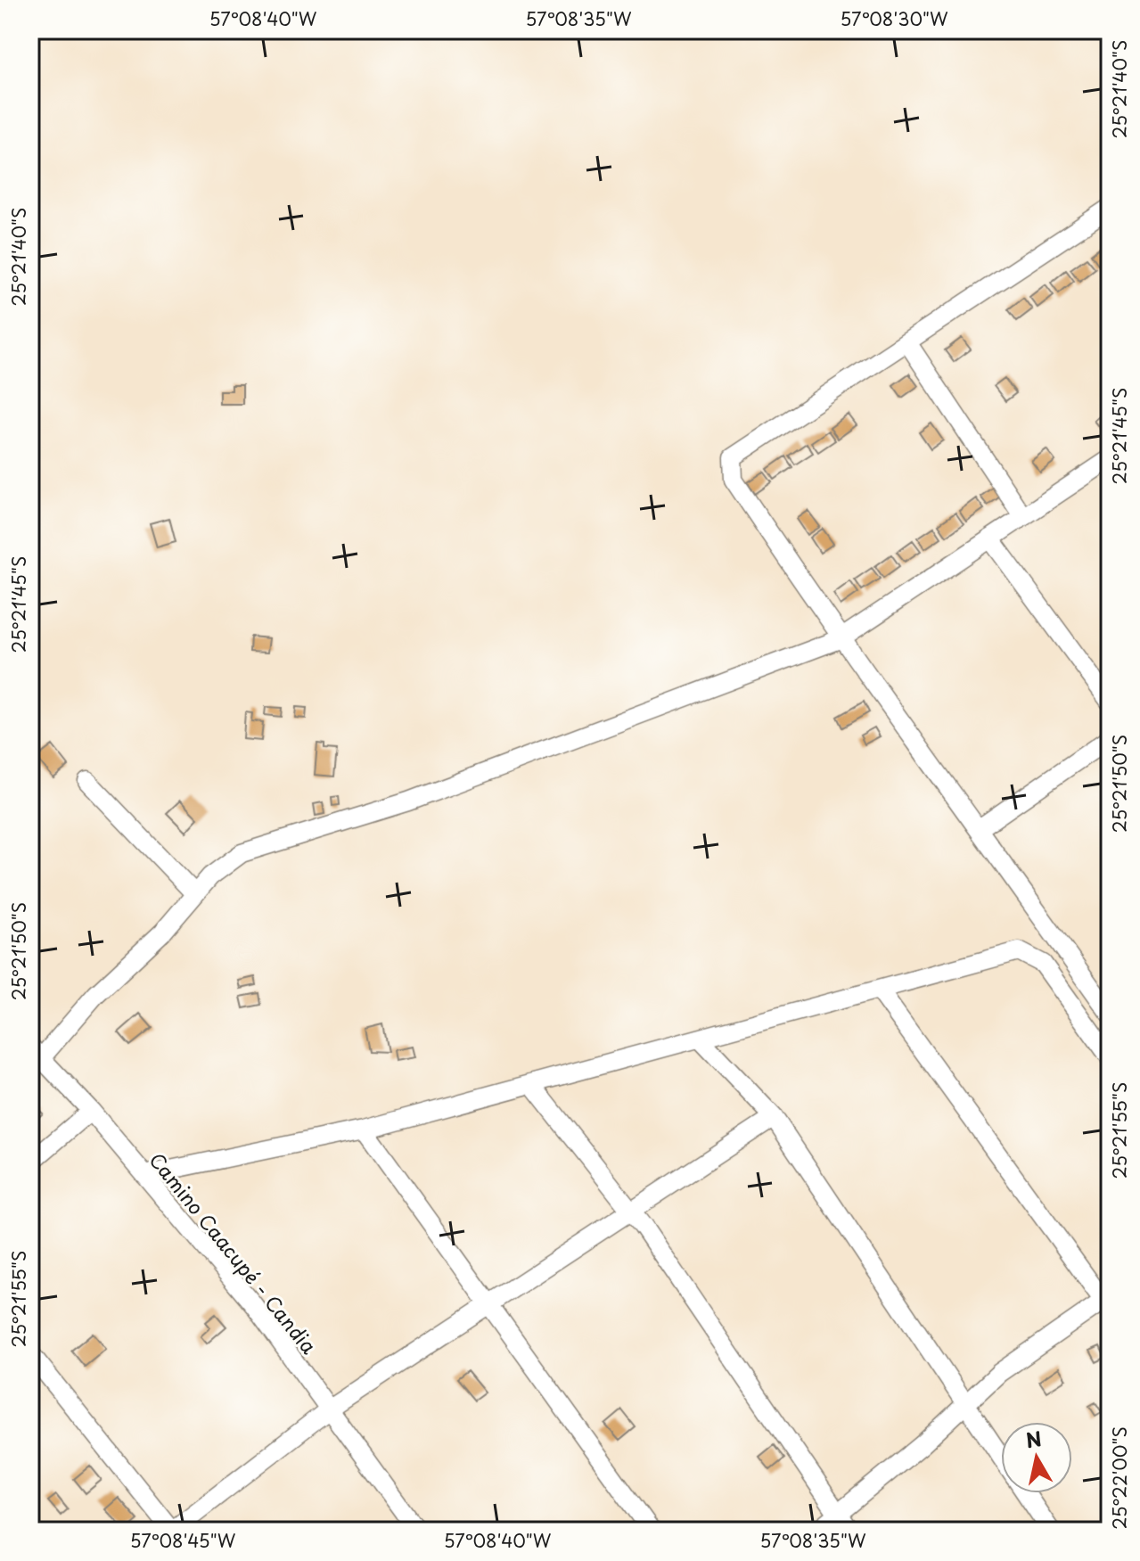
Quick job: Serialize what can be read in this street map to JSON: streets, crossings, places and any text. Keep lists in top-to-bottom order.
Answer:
{
  "streets": {
    "street": ["Camino Caacupé - Candia"]
  },
  "north": "top",
  "coordinates": [
    "57°08'40\"W",
    "57°08'35\"W",
    "57°08'30\"W",
    "25°21'40\"S",
    "25°21'45\"S",
    "25°21'50\"S",
    "25°21'55\"S",
    "25°22'00\"S",
    "57°08'45\"W"
  ]
}
